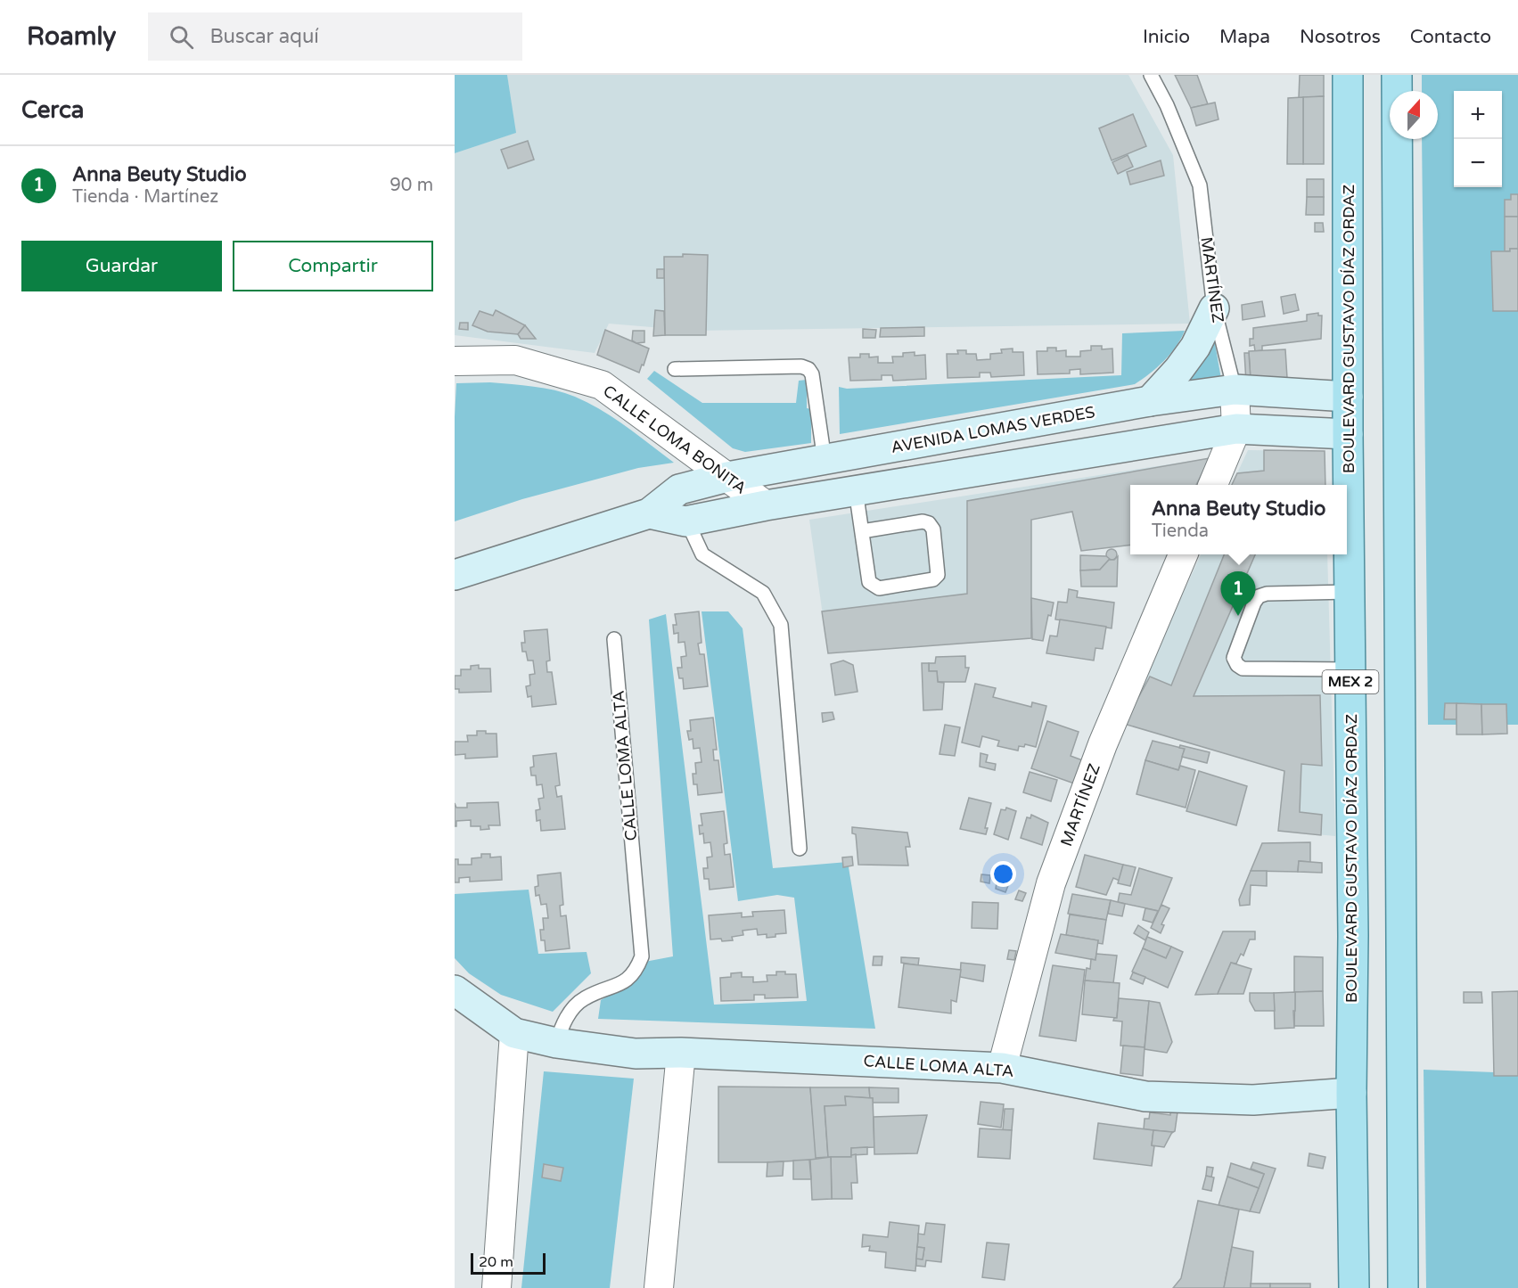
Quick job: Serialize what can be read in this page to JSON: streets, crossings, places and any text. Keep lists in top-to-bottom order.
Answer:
{
  "streets": {
    "main road": ["BOULEVARD GUSTAVO DÍAZ ORDAZ", "MEX 2"],
    "street": [
      "MARTÍNEZ",
      "AVENIDA LOMAS VERDES",
      "CALLE LOMA BONITA",
      "CALLE LOMA ALTA"
    ]
  },
  "crossings": [
    ["MARTÍNEZ", "AVENIDA LOMAS VERDES"],
    ["MARTÍNEZ", "CALLE LOMA ALTA"],
    ["BOULEVARD GUSTAVO DÍAZ ORDAZ", "AVENIDA LOMAS VERDES"],
    ["BOULEVARD GUSTAVO DÍAZ ORDAZ", "CALLE LOMA ALTA"],
    ["AVENIDA LOMAS VERDES", "CALLE LOMA BONITA"]
  ],
  "scale_bar": "20 m",
  "north": "top",
  "page": {
    "header": "Roamly",
    "search": "Buscar aquí",
    "nav": [
      "Inicio",
      "Mapa",
      "Nosotros",
      "Contacto"
    ],
    "heading": "Cerca",
    "map_buttons": ["+", "−"],
    "list": [
      {
        "mark": "1",
        "name": "Anna Beuty Studio",
        "note": "Tienda · Martínez",
        "value": "90 m"
      }
    ],
    "buttons": ["Guardar", "Compartir"],
    "popup": ["Anna Beuty Studio", "Tienda"],
    "pins": "1",
    "scale": "20 m"
  }
}
